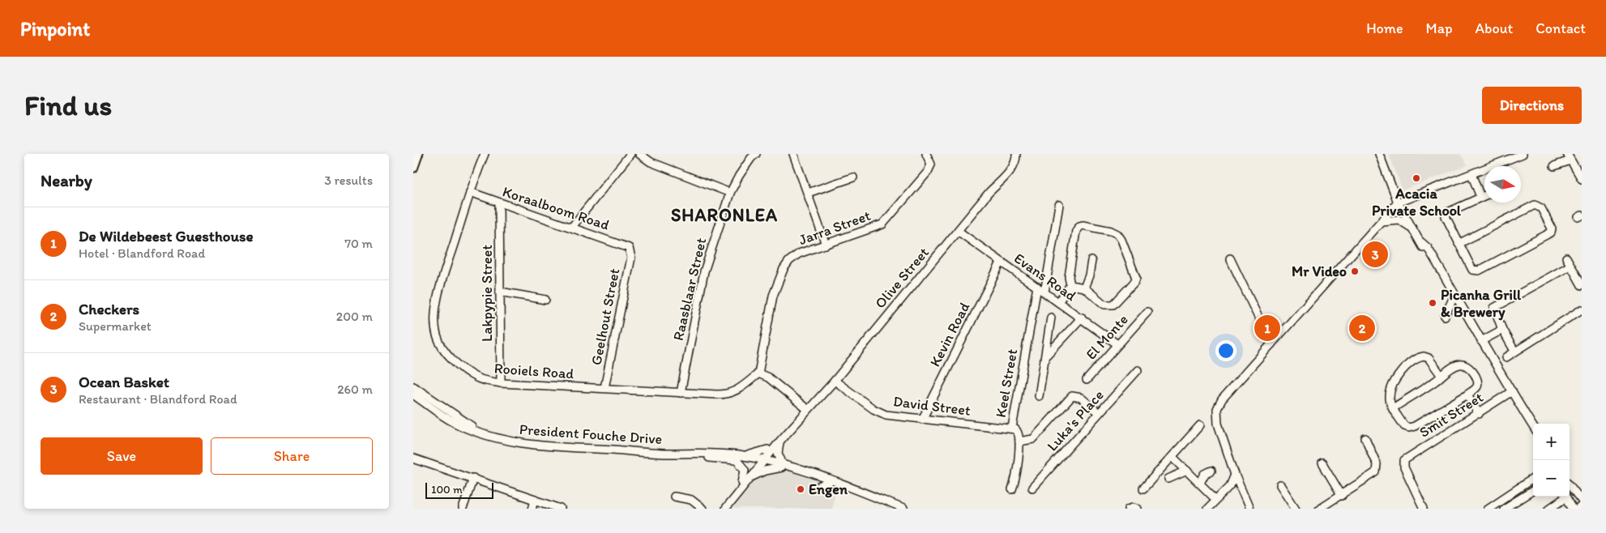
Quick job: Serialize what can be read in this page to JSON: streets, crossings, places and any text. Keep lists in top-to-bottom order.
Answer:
{
  "streets": {
    "street": [
      "Koraalboom Road",
      "Jarra Street",
      "Evans Road",
      "Olive Street",
      "Raasblaar Street",
      "Lakpypie Street",
      "Geelhout Street",
      "Kevin Road",
      "El Monte",
      "Rooiels Road",
      "Keel Street",
      "David Street",
      "Smit Street",
      "Luka's Place",
      "President Fouche Drive"
    ]
  },
  "crossings": [
    ["Koraalboom Road", "Lakpypie Street"],
    ["Koraalboom Road", "Geelhout Street"],
    ["Koraalboom Road", "Rooiels Road"],
    ["Jarra Street", "Rooiels Road"],
    ["Evans Road", "Olive Street"],
    ["Evans Road", "Kevin Road"],
    ["Evans Road", "El Monte"],
    ["Evans Road", "Keel Street"],
    ["Olive Street", "David Street"],
    ["Olive Street", "President Fouche Drive"],
    ["Raasblaar Street", "Rooiels Road"],
    ["Lakpypie Street", "Rooiels Road"],
    ["Geelhout Street", "Rooiels Road"],
    ["Kevin Road", "David Street"],
    ["Keel Street", "David Street"]
  ],
  "districts": ["SHARONLEA"],
  "places": [
    "Acacia Private School",
    "Mr Video",
    "Picanha Grill & Brewery",
    "Engen"
  ],
  "scale_bar": "100 m",
  "north": "right",
  "page": {
    "header": "Pinpoint",
    "nav": [
      "Home",
      "Map",
      "About",
      "Contact"
    ],
    "buttons": [
      "Directions",
      ["Save", "Share"]
    ],
    "title": "Find us",
    "heading": ["Nearby", "3 results"],
    "list": [
      {
        "mark": "1",
        "name": "De Wildebeest Guesthouse",
        "note": "Hotel · Blandford Road",
        "value": "70 m"
      },
      {
        "mark": "2",
        "name": "Checkers",
        "note": "Supermarket",
        "value": "200 m"
      },
      {
        "mark": "3",
        "name": "Ocean Basket",
        "note": "Restaurant · Blandford Road",
        "value": "260 m"
      }
    ],
    "pins": ["3", "1", "2"],
    "map_buttons": ["+", "−"],
    "scale": "100 m"
  }
}
